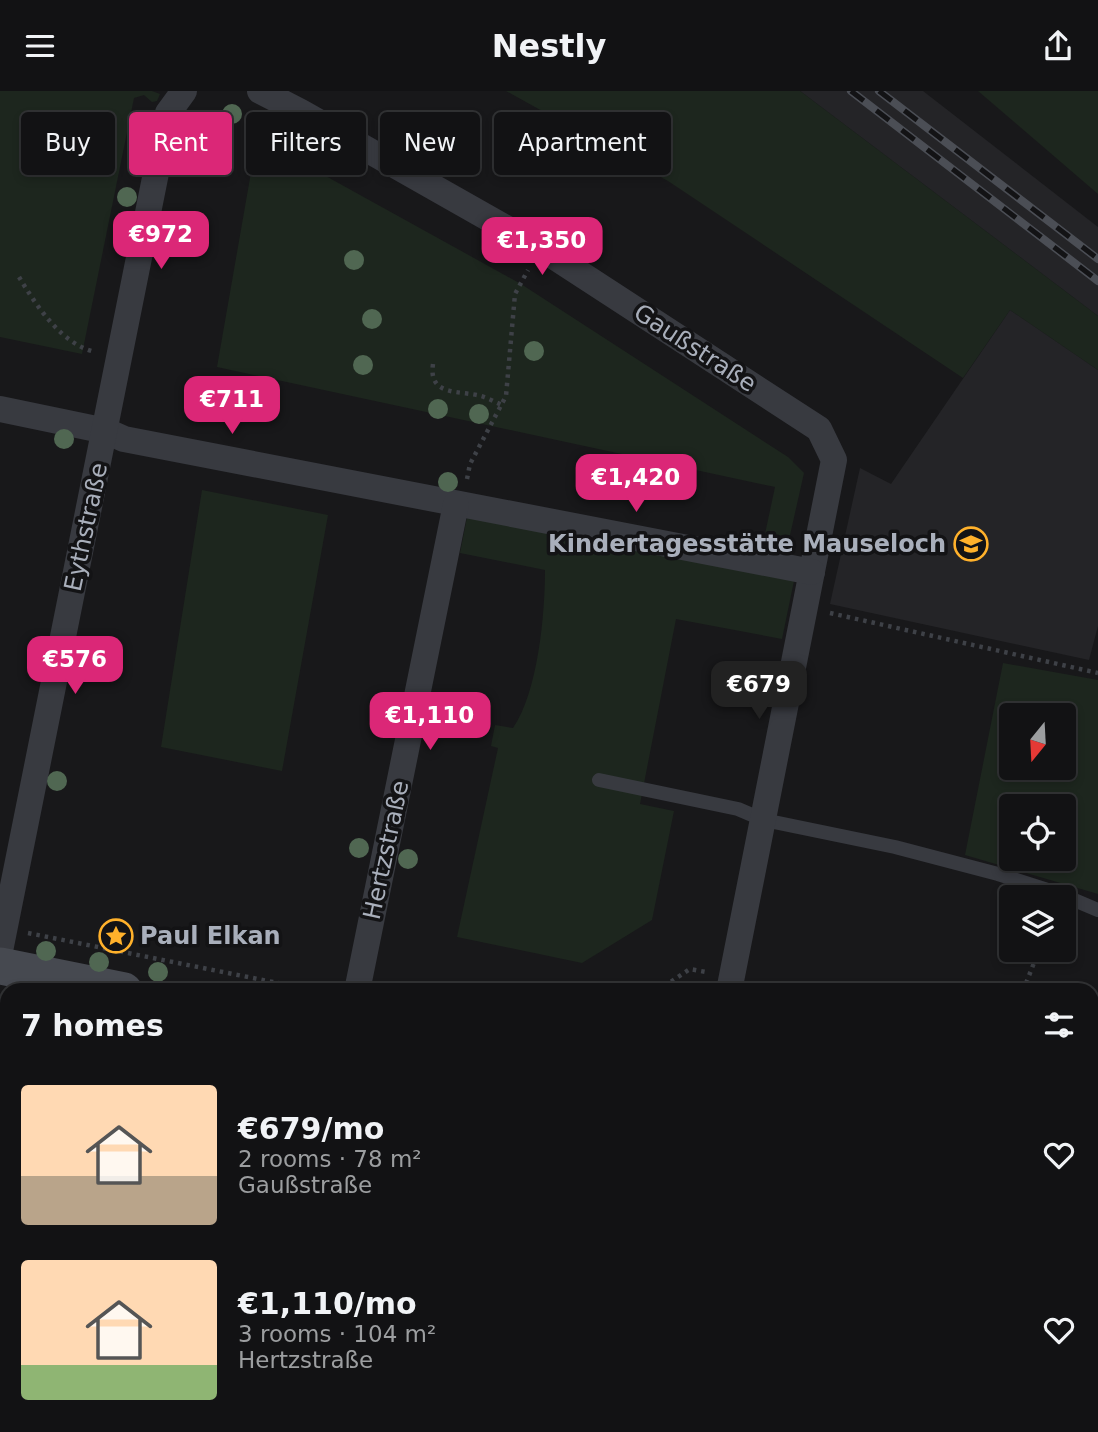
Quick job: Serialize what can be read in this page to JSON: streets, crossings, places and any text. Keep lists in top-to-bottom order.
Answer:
{
  "streets": {
    "street": ["Gaußstraße", "Eythstraße", "Hertzstraße"]
  },
  "crossings": [
    ["Eythstraße", "Hertzstraße"]
  ],
  "places": {
    "school or university": ["Kindertagesstätte Mauseloch"],
    "place": ["Paul Elkan"]
  },
  "north": "bottom",
  "page": {
    "header": "Nestly",
    "chip": [
      "Buy",
      "Rent",
      "Filters",
      "New",
      "Apartment"
    ],
    "price": [
      "€972",
      "€1,350",
      "€711",
      "€1,420",
      "€576",
      "€679",
      "€1,110"
    ],
    "heading": "7 homes",
    "list": [
      {
        "name": "€679/mo",
        "note": "2 rooms · 78 m² · Gaußstraße"
      },
      {
        "name": "€1,110/mo",
        "note": "3 rooms · 104 m² · Hertzstraße"
      }
    ]
  }
}
